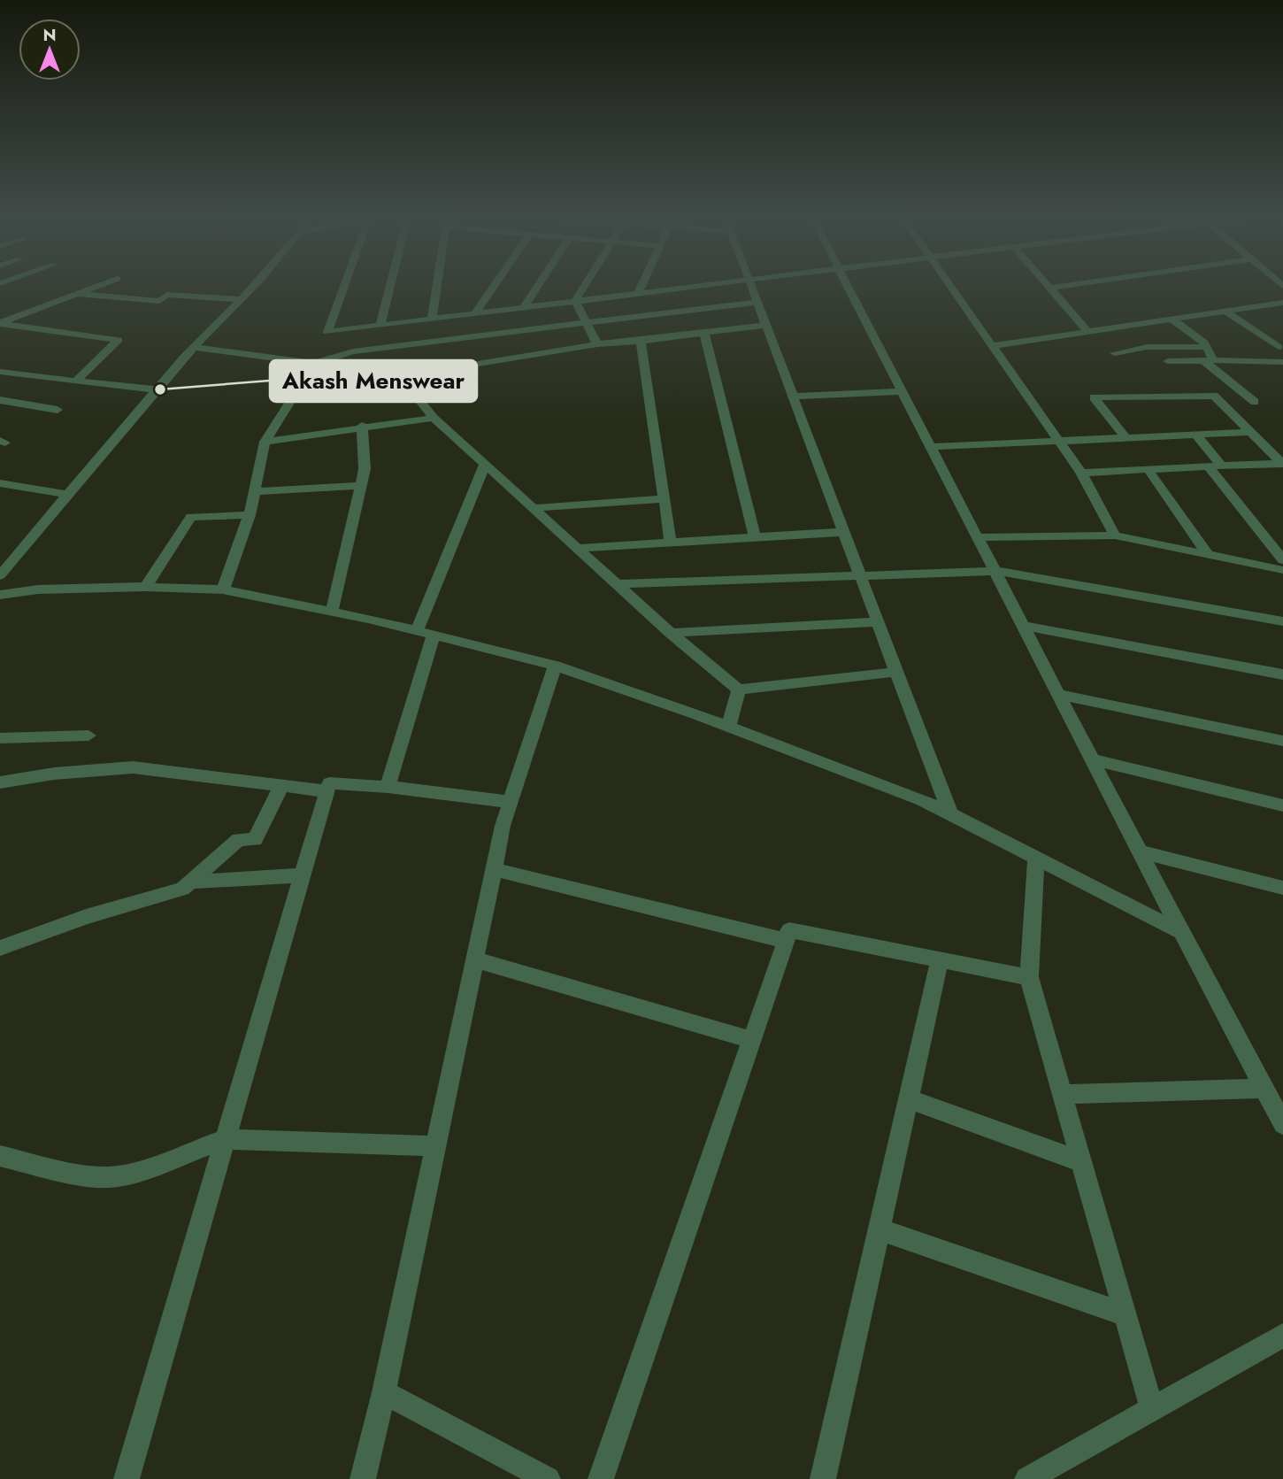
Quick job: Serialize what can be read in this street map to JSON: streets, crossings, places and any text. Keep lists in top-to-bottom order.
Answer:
{
  "places": ["Akash Menswear"],
  "north": "top"
}
